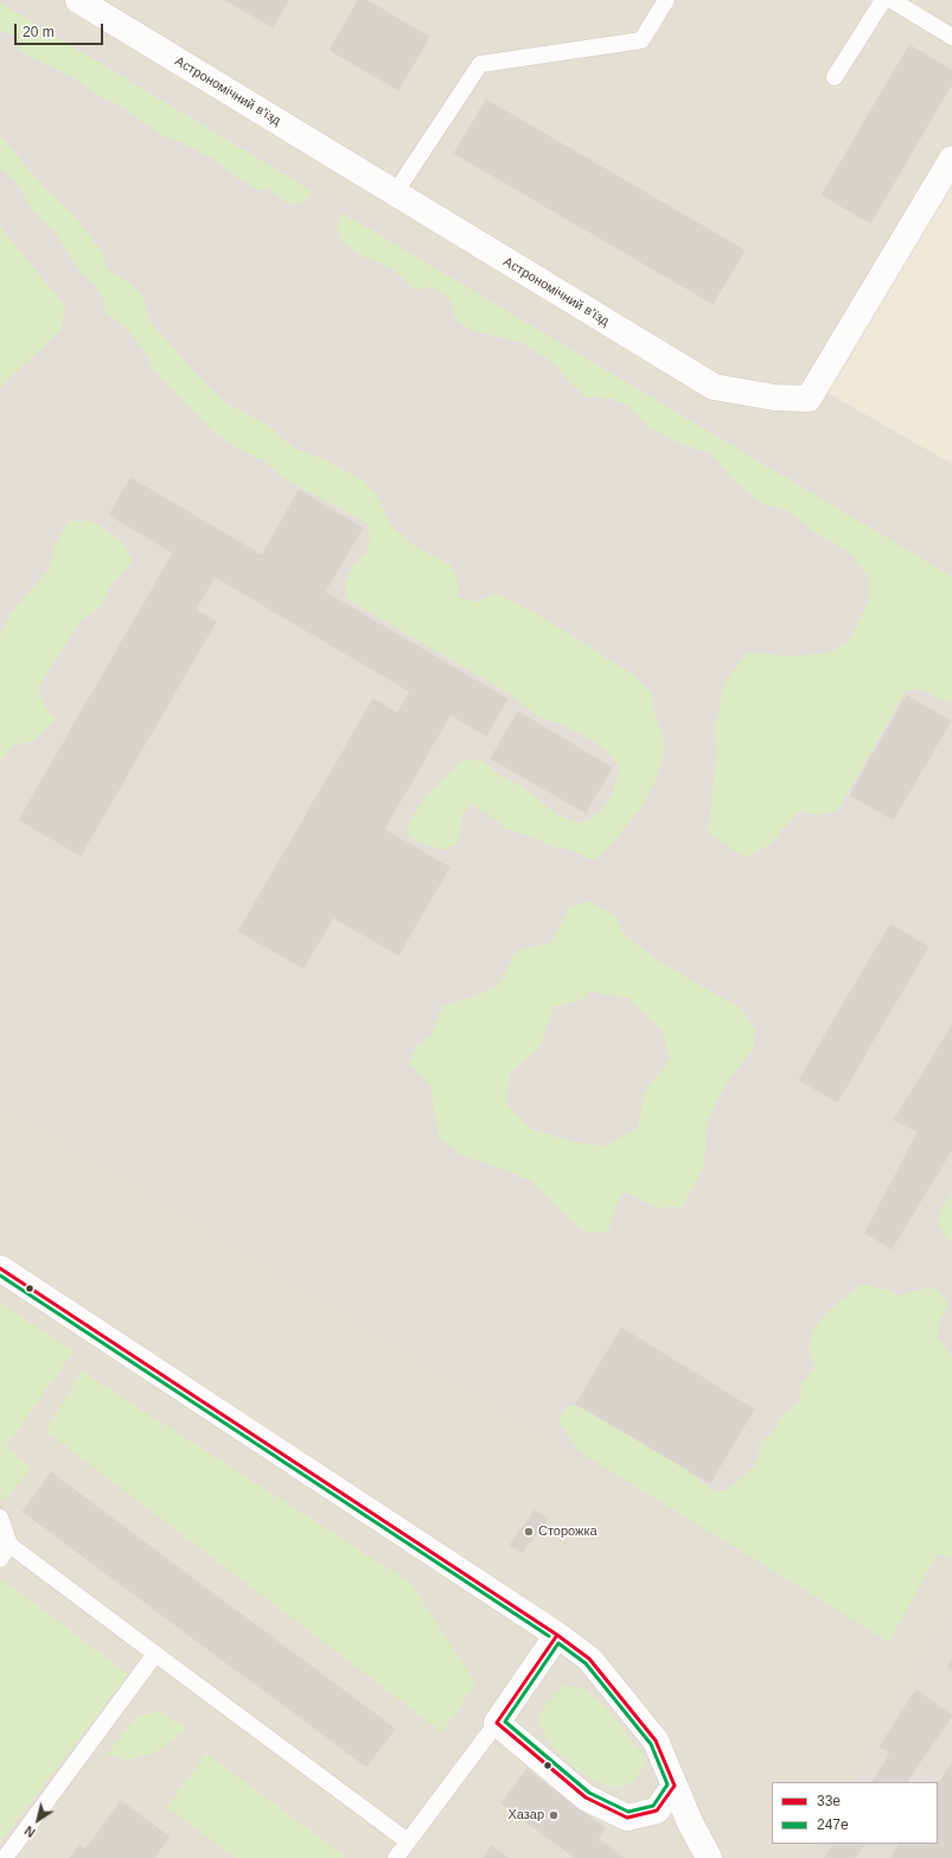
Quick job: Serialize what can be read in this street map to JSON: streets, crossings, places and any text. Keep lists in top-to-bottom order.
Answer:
{
  "streets": {
    "street": ["Астрономічний в'їзд"]
  },
  "places": ["Сторожка", "Хазар"],
  "lines": ["transit line 33е", "transit line 247е"],
  "legend": ["33е", "247е"],
  "scale_bar": "20 m",
  "north": "bottom left"
}
